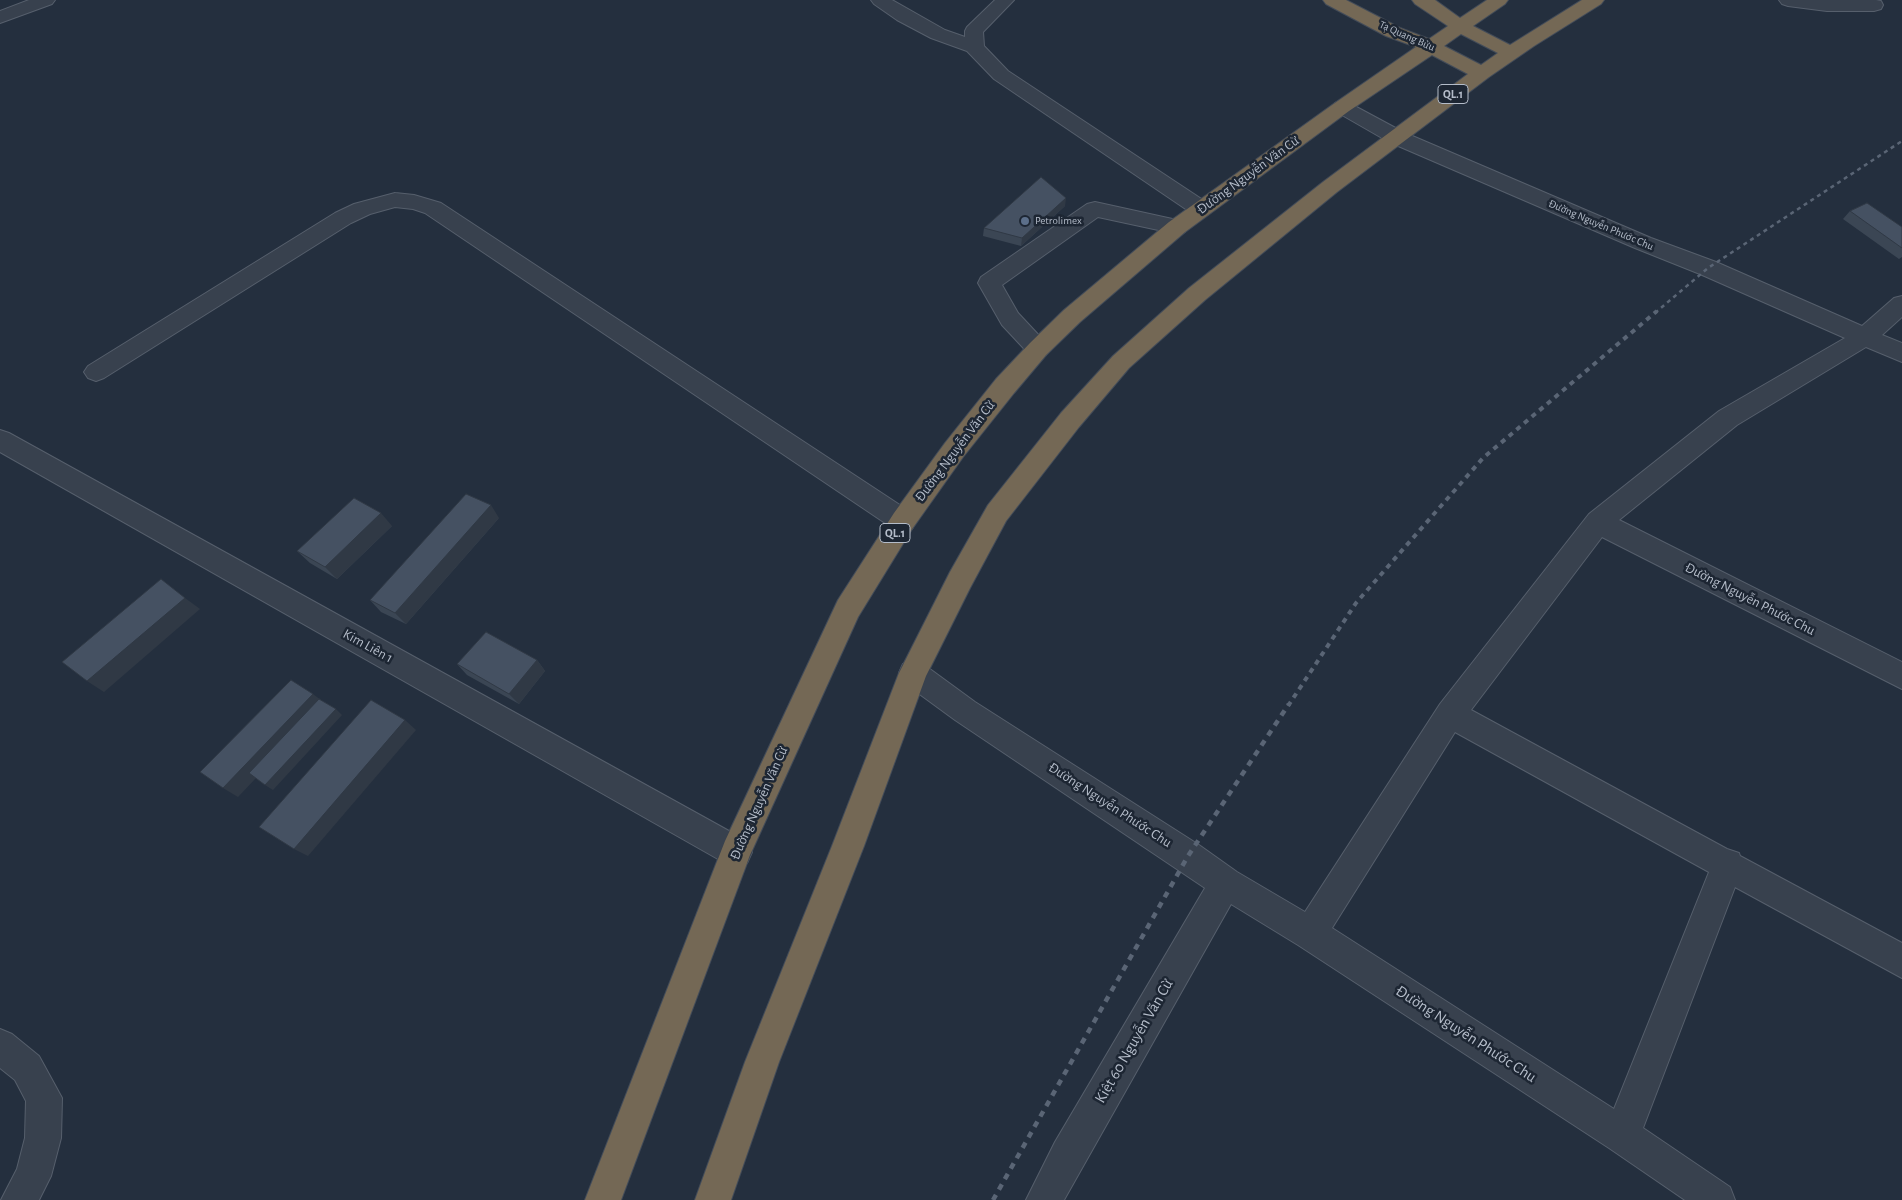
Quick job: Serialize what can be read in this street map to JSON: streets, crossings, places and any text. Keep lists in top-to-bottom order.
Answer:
{
  "streets": {
    "highway": ["Tạ Quang Bửu", "QL.1", "Đường Nguyễn Văn Cừ"],
    "street": ["Đường Nguyễn Phước Chu", "Kim Liên 1", "Kiệt 60 Nguyễn Văn Cừ"]
  },
  "crossings": [
    ["Tạ Quang Bửu", "QL.1"],
    ["Tạ Quang Bửu", "Đường Nguyễn Văn Cừ"],
    ["QL.1", "Đường Nguyễn Phước Chu"],
    ["Đường Nguyễn Văn Cừ", "Đường Nguyễn Phước Chu"],
    ["Đường Nguyễn Văn Cừ", "Kim Liên 1"],
    ["Đường Nguyễn Phước Chu", "Kiệt 60 Nguyễn Văn Cừ"]
  ],
  "places": ["Petrolimex"]
}
